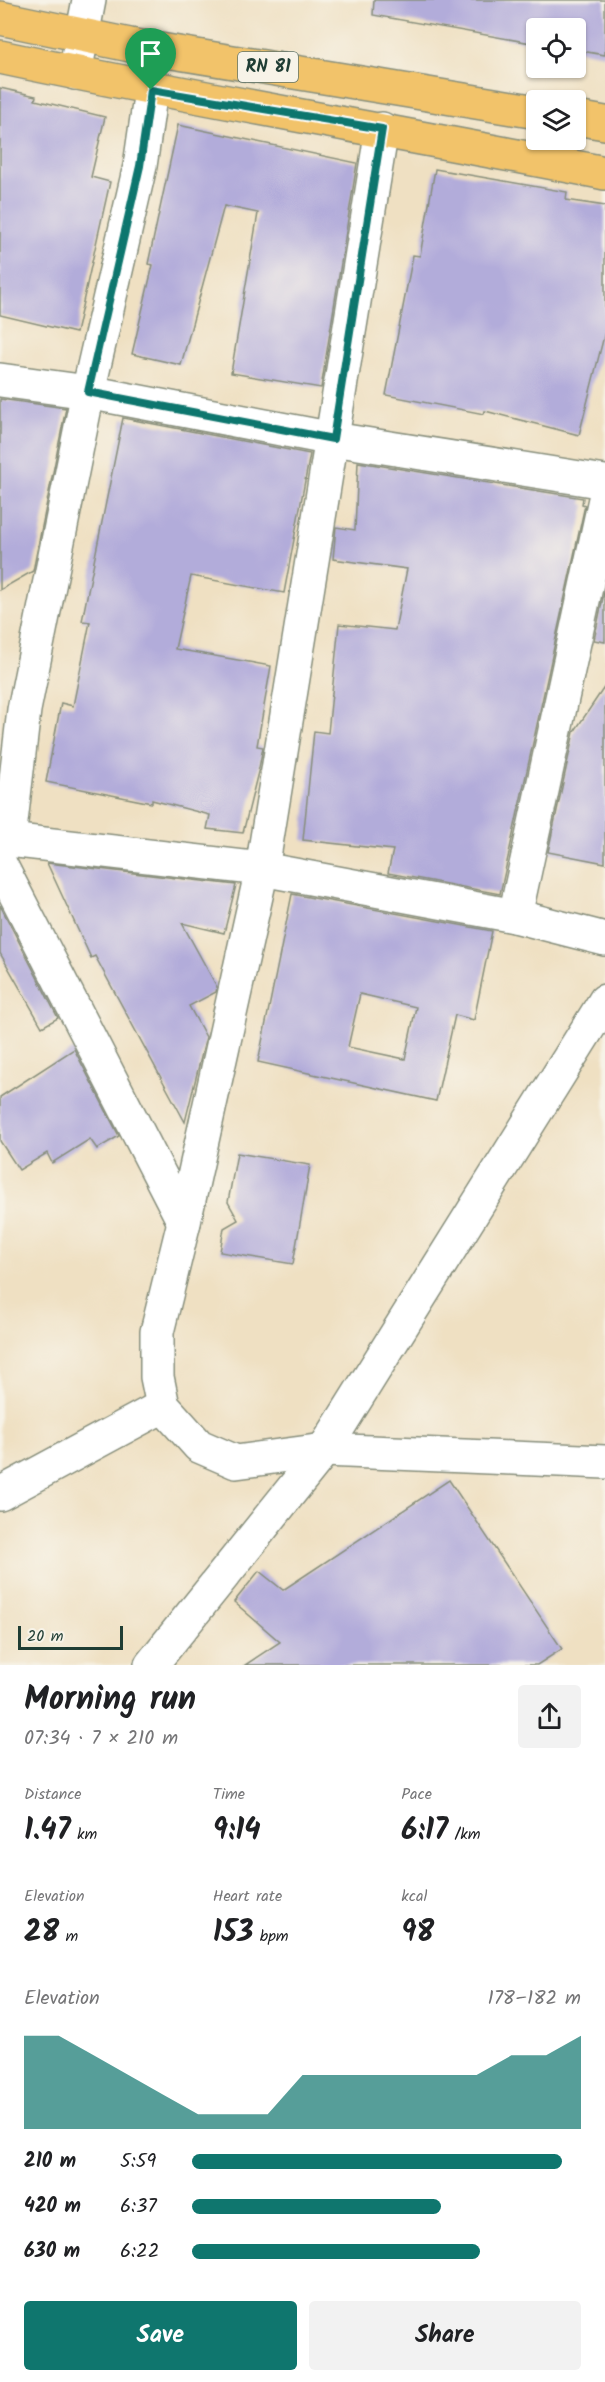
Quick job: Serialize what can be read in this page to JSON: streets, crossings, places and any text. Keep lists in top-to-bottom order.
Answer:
{
  "streets": {
    "main road": ["RN 81"]
  },
  "scale_bar": "20 m",
  "page": {
    "scale": "20 m",
    "heading": ["Morning run", "07:34 · 7 × 210 m"],
    "stats": [
      ["Distance", "1.47 km"],
      ["Time", "9:14"],
      ["Pace", "6:17 /km"],
      ["Elevation", "28 m"],
      ["Heart rate", "153 bpm"],
      ["kcal", "98"]
    ],
    "chart": ["Elevation", "178–182 m"],
    "list": [
      {
        "name": "210 m",
        "note": "5:59"
      },
      {
        "name": "420 m",
        "note": "6:37"
      },
      {
        "name": "630 m",
        "note": "6:22"
      }
    ],
    "buttons": ["Save", "Share"]
  }
}
